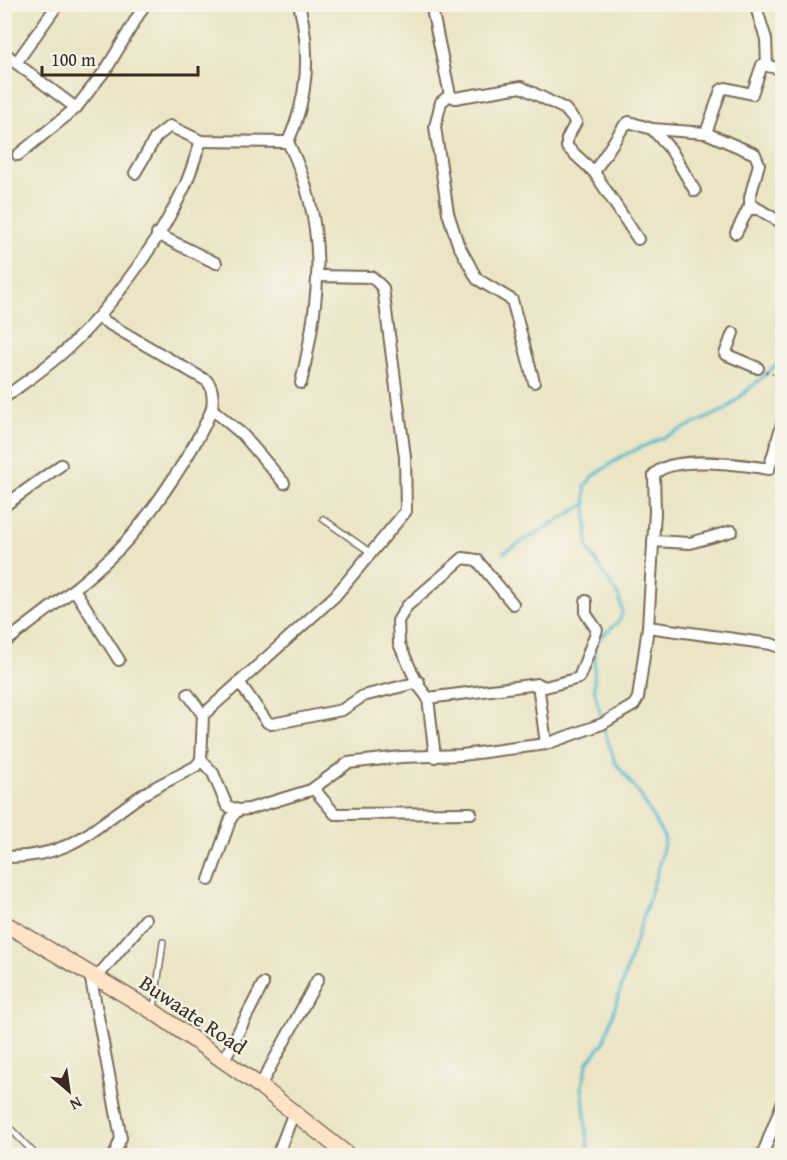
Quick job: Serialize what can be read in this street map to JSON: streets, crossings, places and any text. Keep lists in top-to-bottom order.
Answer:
{
  "streets": {
    "street": ["Buwaate Road"]
  },
  "scale_bar": "100 m",
  "north": "bottom right"
}
